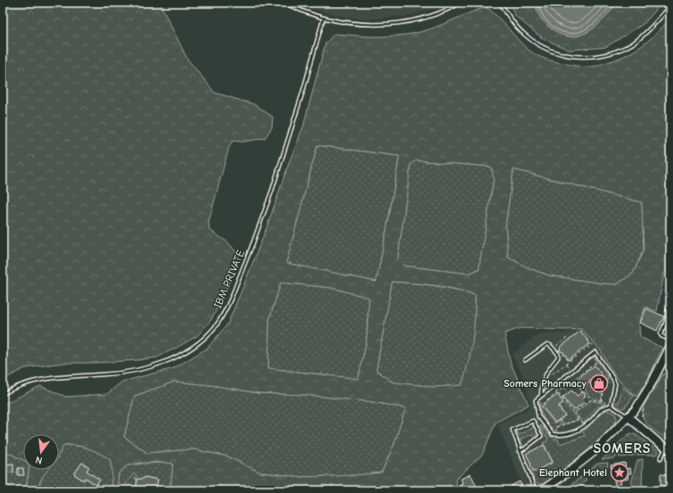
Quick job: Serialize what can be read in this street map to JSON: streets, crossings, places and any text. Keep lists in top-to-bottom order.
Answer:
{
  "streets": {
    "lane": ["IBM PRIVATE"]
  },
  "districts": ["SOMERS"],
  "places": {
    "shop": ["Somers Pharmacy"],
    "place": ["Elephant Hotel"]
  },
  "north": "bottom"
}
